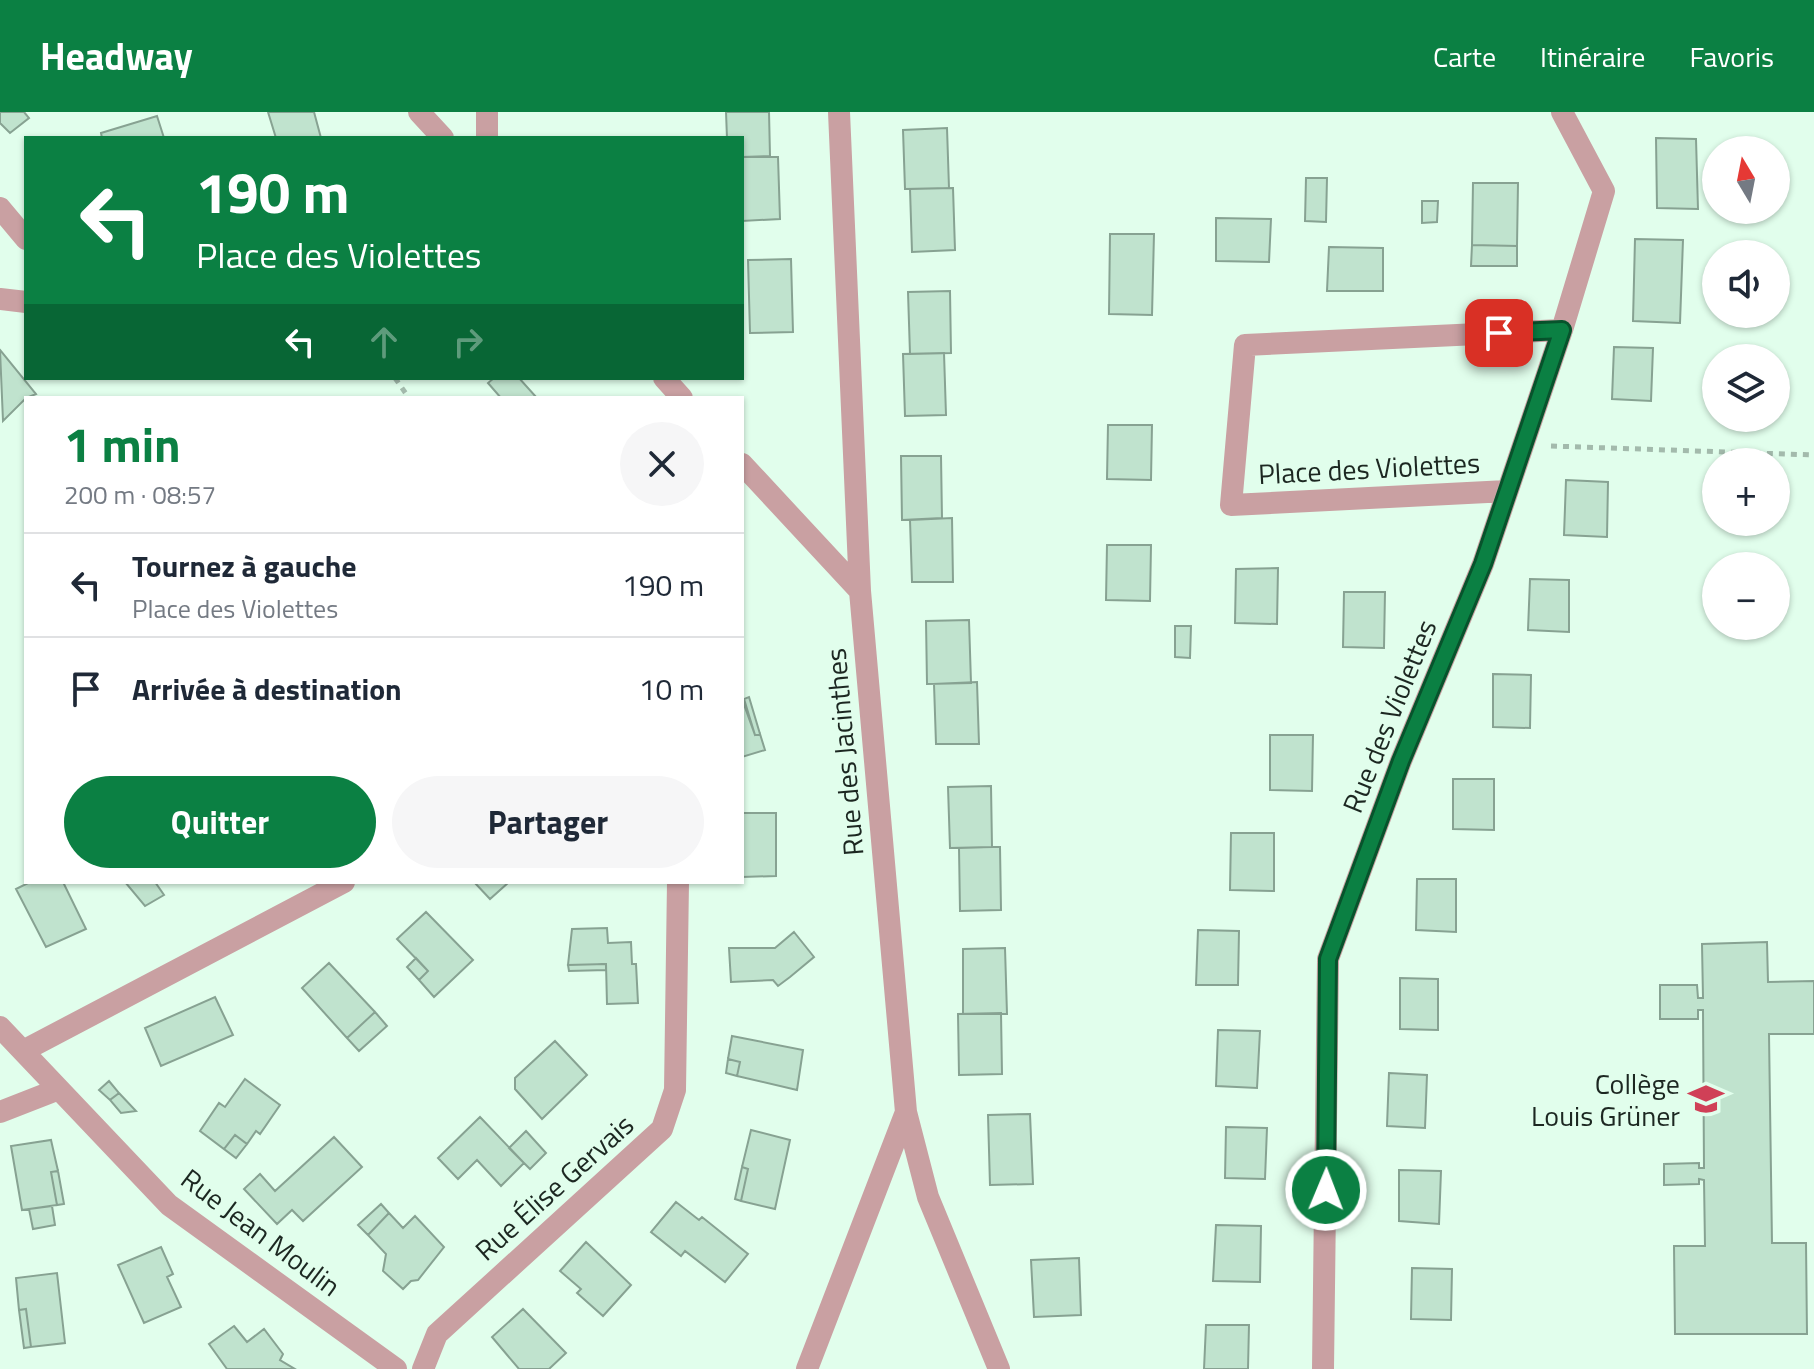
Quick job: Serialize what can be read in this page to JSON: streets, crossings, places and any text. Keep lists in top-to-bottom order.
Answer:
{
  "streets": {
    "street": [
      "Place des Violettes",
      "Rue des Violettes",
      "Rue des Jacinthes",
      "Rue Élise Gervais",
      "Rue Jean Moulin"
    ]
  },
  "crossings": [
    ["Place des Violettes", "Rue des Violettes"]
  ],
  "places": {
    "school or university": ["Collège Louis Grüner"]
  },
  "north": "top",
  "page": {
    "header": "Headway",
    "nav": ["Carte", "Itinéraire", "Favoris"],
    "map_buttons": ["+", "−"],
    "turn": ["190 m", "Place des Violettes"],
    "heading": ["1 min", "200 m · 08:57"],
    "list": [
      {
        "name": "Tournez à gauche",
        "note": "Place des Violettes",
        "value": "190 m"
      },
      {
        "name": "Arrivée à destination",
        "value": "10 m"
      }
    ],
    "buttons": ["Quitter", "Partager"]
  }
}
